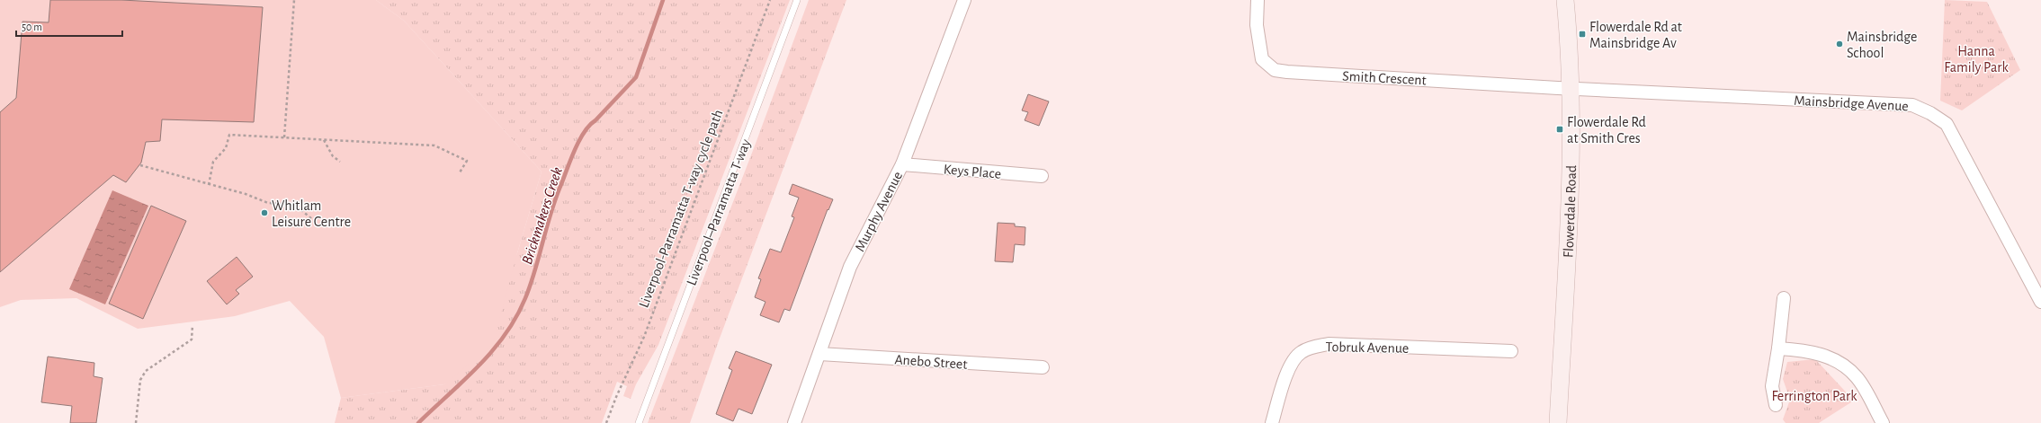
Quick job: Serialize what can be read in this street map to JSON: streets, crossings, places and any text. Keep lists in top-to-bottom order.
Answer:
{
  "streets": {
    "main road": ["Flowerdale Road"],
    "street": [
      "Smith Crescent",
      "Mainsbridge Avenue",
      "Keys Place",
      "Murphy Avenue",
      "Tobruk Avenue",
      "Anebo Street"
    ],
    "lane": ["Liverpool–Parramatta T-way"],
    "path": ["Liverpool-Parramatta T-way cycle path"]
  },
  "crossings": [
    ["Smith Crescent", "Mainsbridge Avenue"],
    ["Smith Crescent", "Flowerdale Road"],
    ["Mainsbridge Avenue", "Flowerdale Road"],
    ["Keys Place", "Murphy Avenue"],
    ["Murphy Avenue", "Anebo Street"]
  ],
  "water": ["Brickmakers Creek"],
  "parks": ["Hanna Family Park", "Ferrington Park"],
  "places": {
    "transit": ["Flowerdale Rd at Mainsbridge Av", "Flowerdale Rd at Smith Cres"],
    "other": ["Mainsbridge School", "Whitlam Leisure Centre"]
  },
  "scale_bar": "50 m"
}
